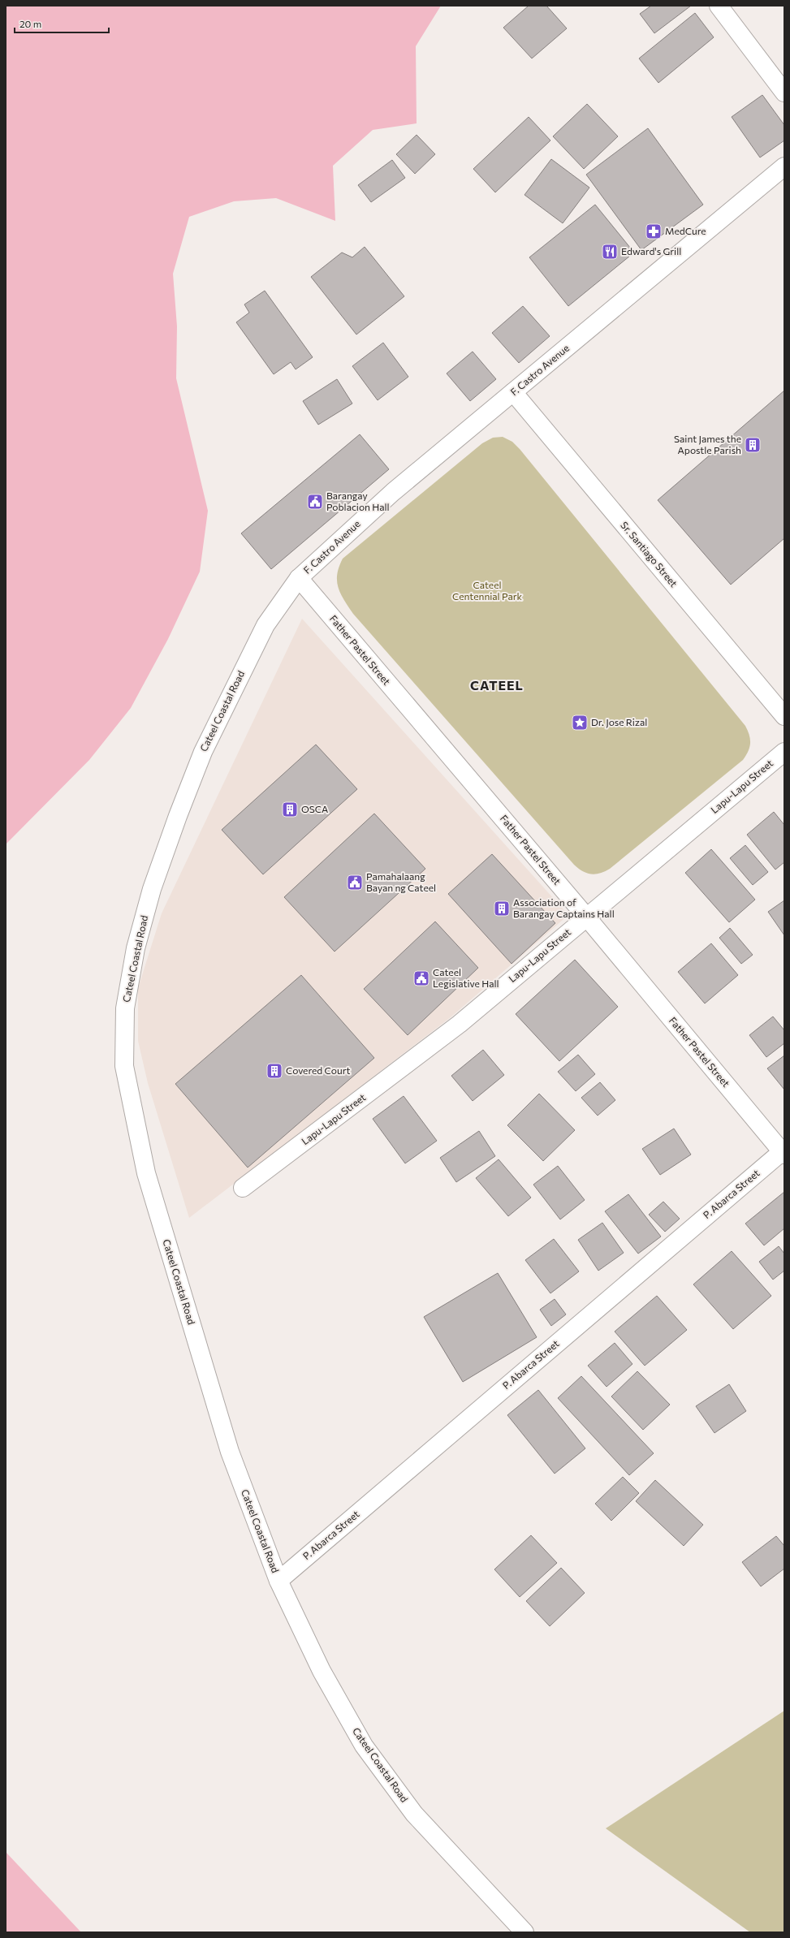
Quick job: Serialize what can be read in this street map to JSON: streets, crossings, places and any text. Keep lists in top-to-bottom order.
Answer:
{
  "streets": {
    "street": [
      "F. Castro Avenue",
      "Sr. Santiago Street",
      "Father Pastel Street",
      "Cateel Coastal Road",
      "Lapu-Lapu Street",
      "P. Abarca Street"
    ]
  },
  "crossings": [
    ["F. Castro Avenue", "Sr. Santiago Street"],
    ["F. Castro Avenue", "Father Pastel Street"],
    ["F. Castro Avenue", "Cateel Coastal Road"],
    ["Father Pastel Street", "Cateel Coastal Road"],
    ["Father Pastel Street", "Lapu-Lapu Street"],
    ["Father Pastel Street", "P. Abarca Street"],
    ["Cateel Coastal Road", "P. Abarca Street"]
  ],
  "districts": ["CATEEL"],
  "parks": ["Cateel Centennial Park"],
  "places": {
    "pharmacy": ["MedCure"],
    "restaurant": ["Edward's Grill"],
    "building": [
      "Saint James the Apostle Parish",
      "OSCA",
      "Association of Barangay Captains Hall",
      "Covered Court"
    ],
    "public building": ["Barangay Poblacion Hall", "Pamahalaang Bayan ng Cateel", "Cateel Legislative Hall"],
    "place": ["Dr. Jose Rizal"]
  },
  "scale_bar": "20 m"
}
